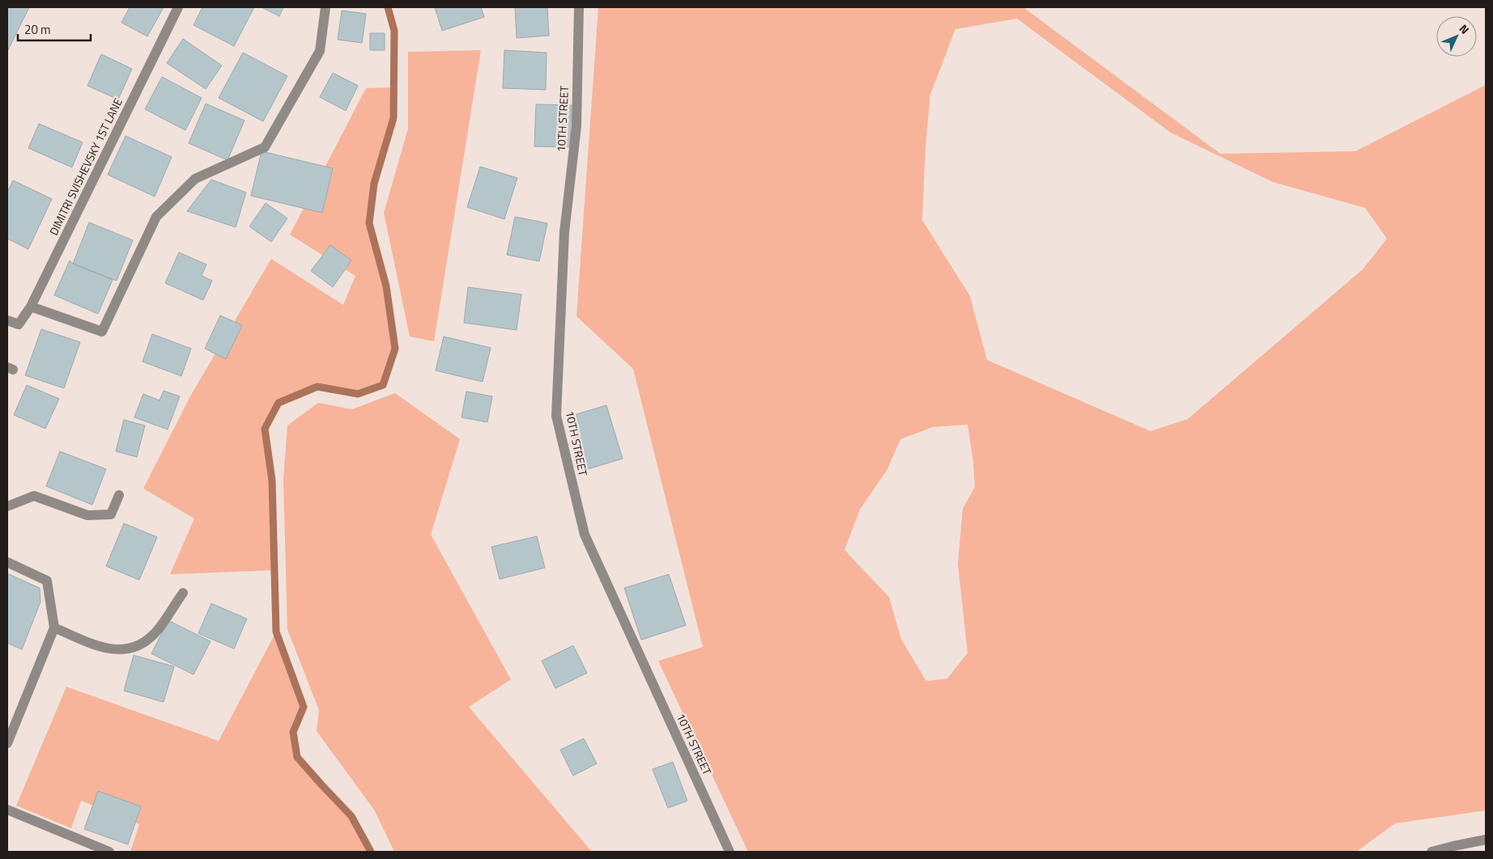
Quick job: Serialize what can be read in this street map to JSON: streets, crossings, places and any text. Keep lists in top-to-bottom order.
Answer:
{
  "streets": {
    "street": ["10TH STREET", "DIMITRI SVISHEVSKY 1ST LANE"]
  },
  "scale_bar": "20 m",
  "north": "top right"
}
